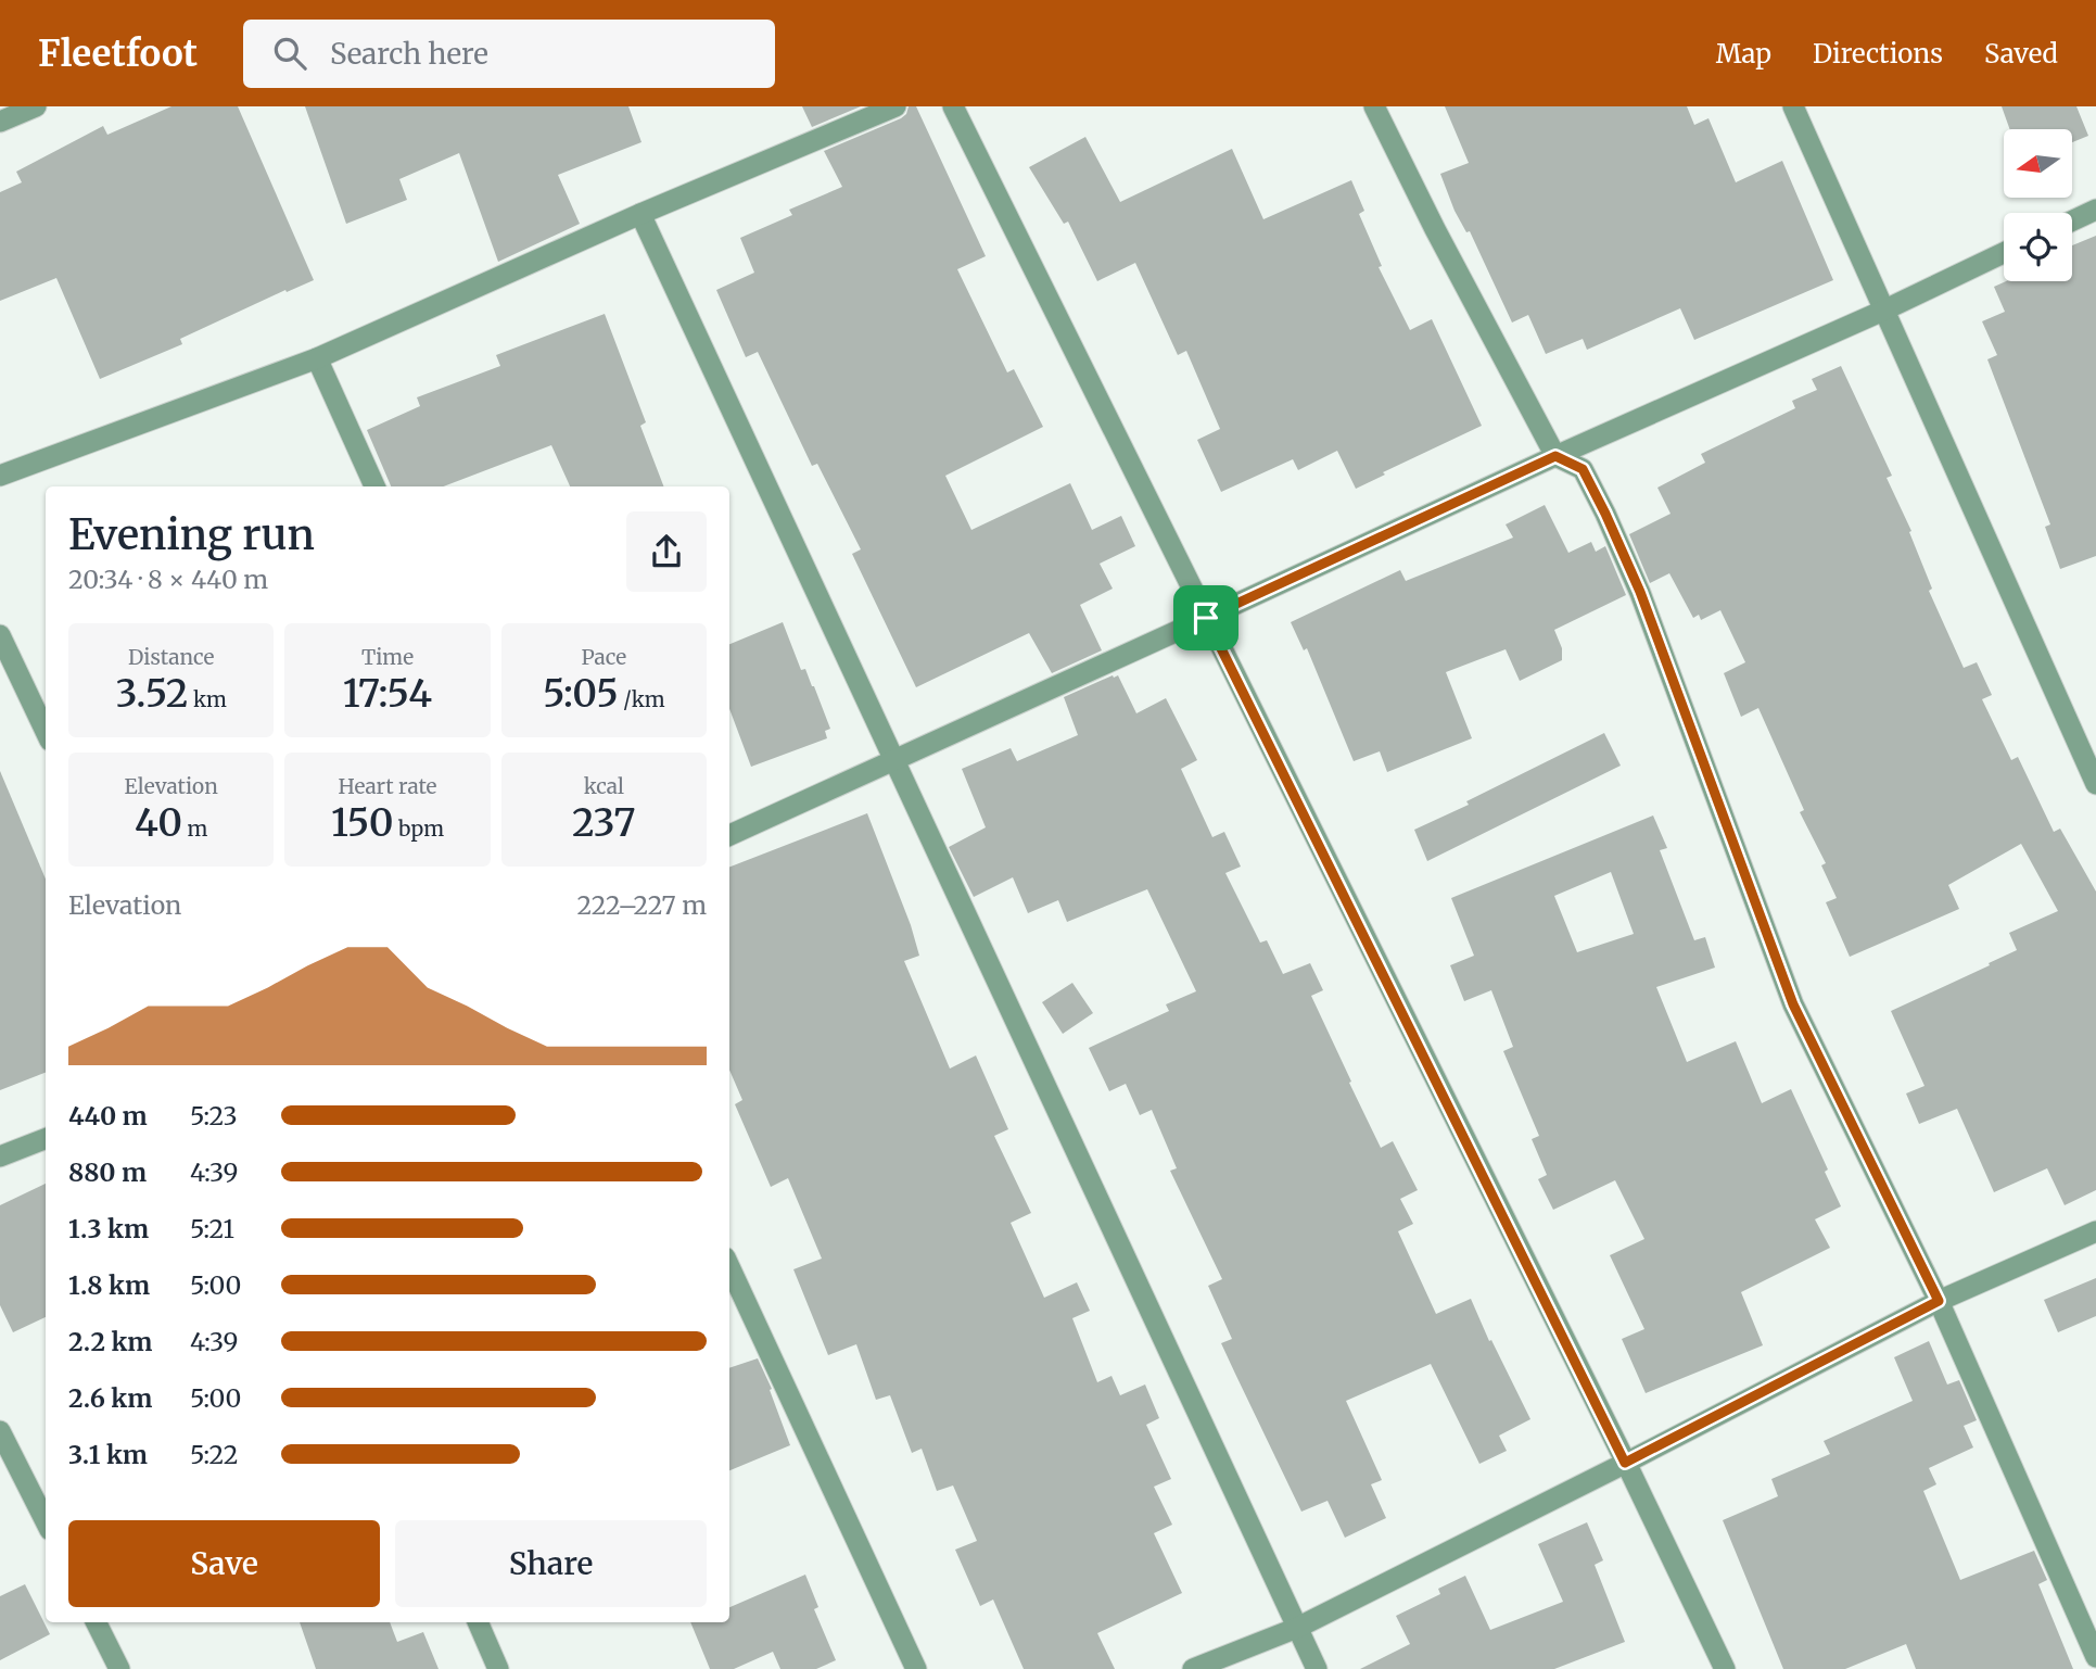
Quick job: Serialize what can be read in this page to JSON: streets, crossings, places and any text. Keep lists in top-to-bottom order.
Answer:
{
  "north": "left",
  "page": {
    "header": "Fleetfoot",
    "search": "Search here",
    "nav": ["Map", "Directions", "Saved"],
    "heading": ["Evening run", "20:34 · 8 × 440 m"],
    "stats": [
      ["Distance", "3.52 km"],
      ["Time", "17:54"],
      ["Pace", "5:05 /km"],
      ["Elevation", "40 m"],
      ["Heart rate", "150 bpm"],
      ["kcal", "237"]
    ],
    "chart": ["Elevation", "222–227 m"],
    "list": [
      {
        "name": "440 m",
        "note": "5:23"
      },
      {
        "name": "880 m",
        "note": "4:39"
      },
      {
        "name": "1.3 km",
        "note": "5:21"
      },
      {
        "name": "1.8 km",
        "note": "5:00"
      },
      {
        "name": "2.2 km",
        "note": "4:39"
      },
      {
        "name": "2.6 km",
        "note": "5:00"
      },
      {
        "name": "3.1 km",
        "note": "5:22"
      }
    ],
    "buttons": ["Save", "Share"]
  }
}
